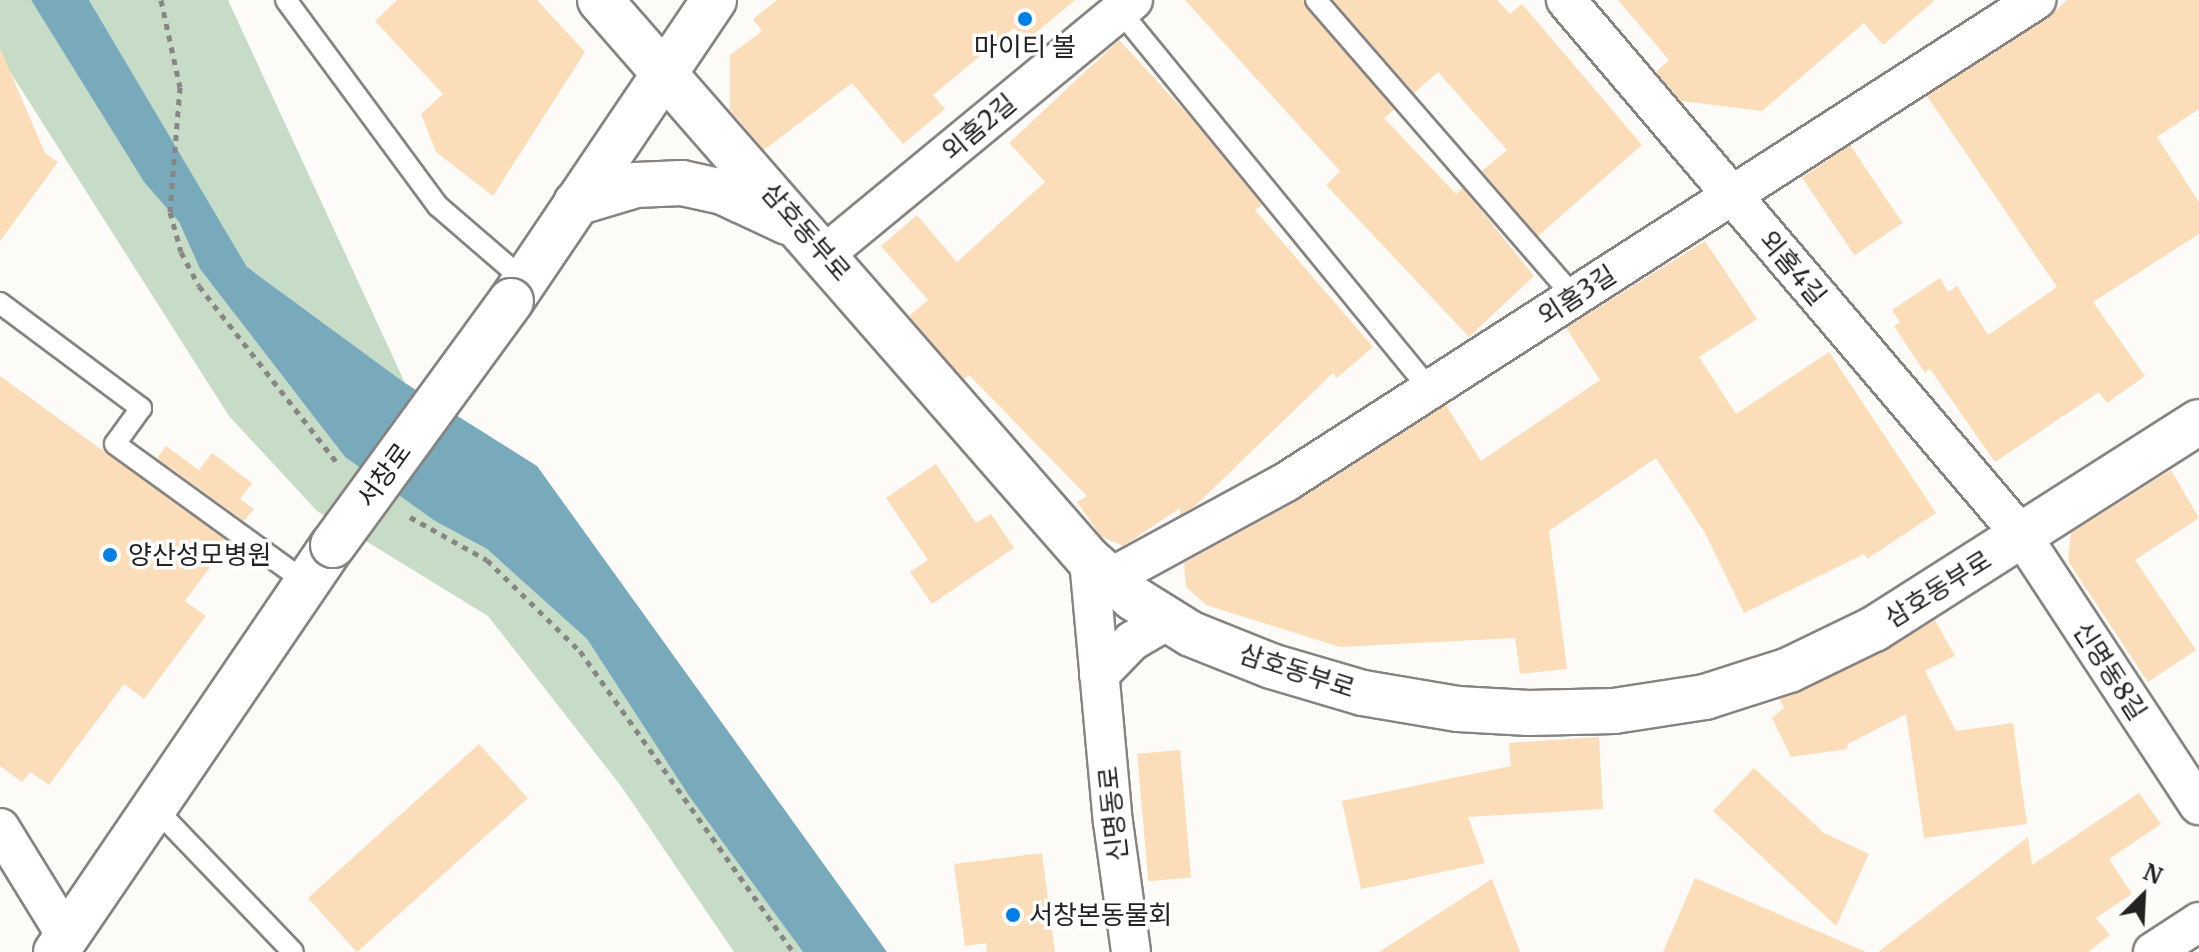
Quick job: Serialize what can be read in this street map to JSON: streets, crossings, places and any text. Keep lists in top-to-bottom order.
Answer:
{
  "streets": {
    "street": [
      "외홈2길",
      "삼호동부로",
      "외홈4길",
      "외홈3길",
      "서창로",
      "신명동8길",
      "신명동로"
    ]
  },
  "crossings": [
    ["외홈2길", "삼호동부로"],
    ["삼호동부로", "외홈4길"],
    ["삼호동부로", "외홈3길"],
    ["삼호동부로", "서창로"],
    ["삼호동부로", "신명동8길"],
    ["삼호동부로", "신명동로"],
    ["외홈4길", "외홈3길"],
    ["외홈4길", "신명동8길"],
    ["외홈3길", "신명동로"]
  ],
  "places": ["마이티 볼", "양산성모병원", "서창본동물회"],
  "north": "top right"
}
